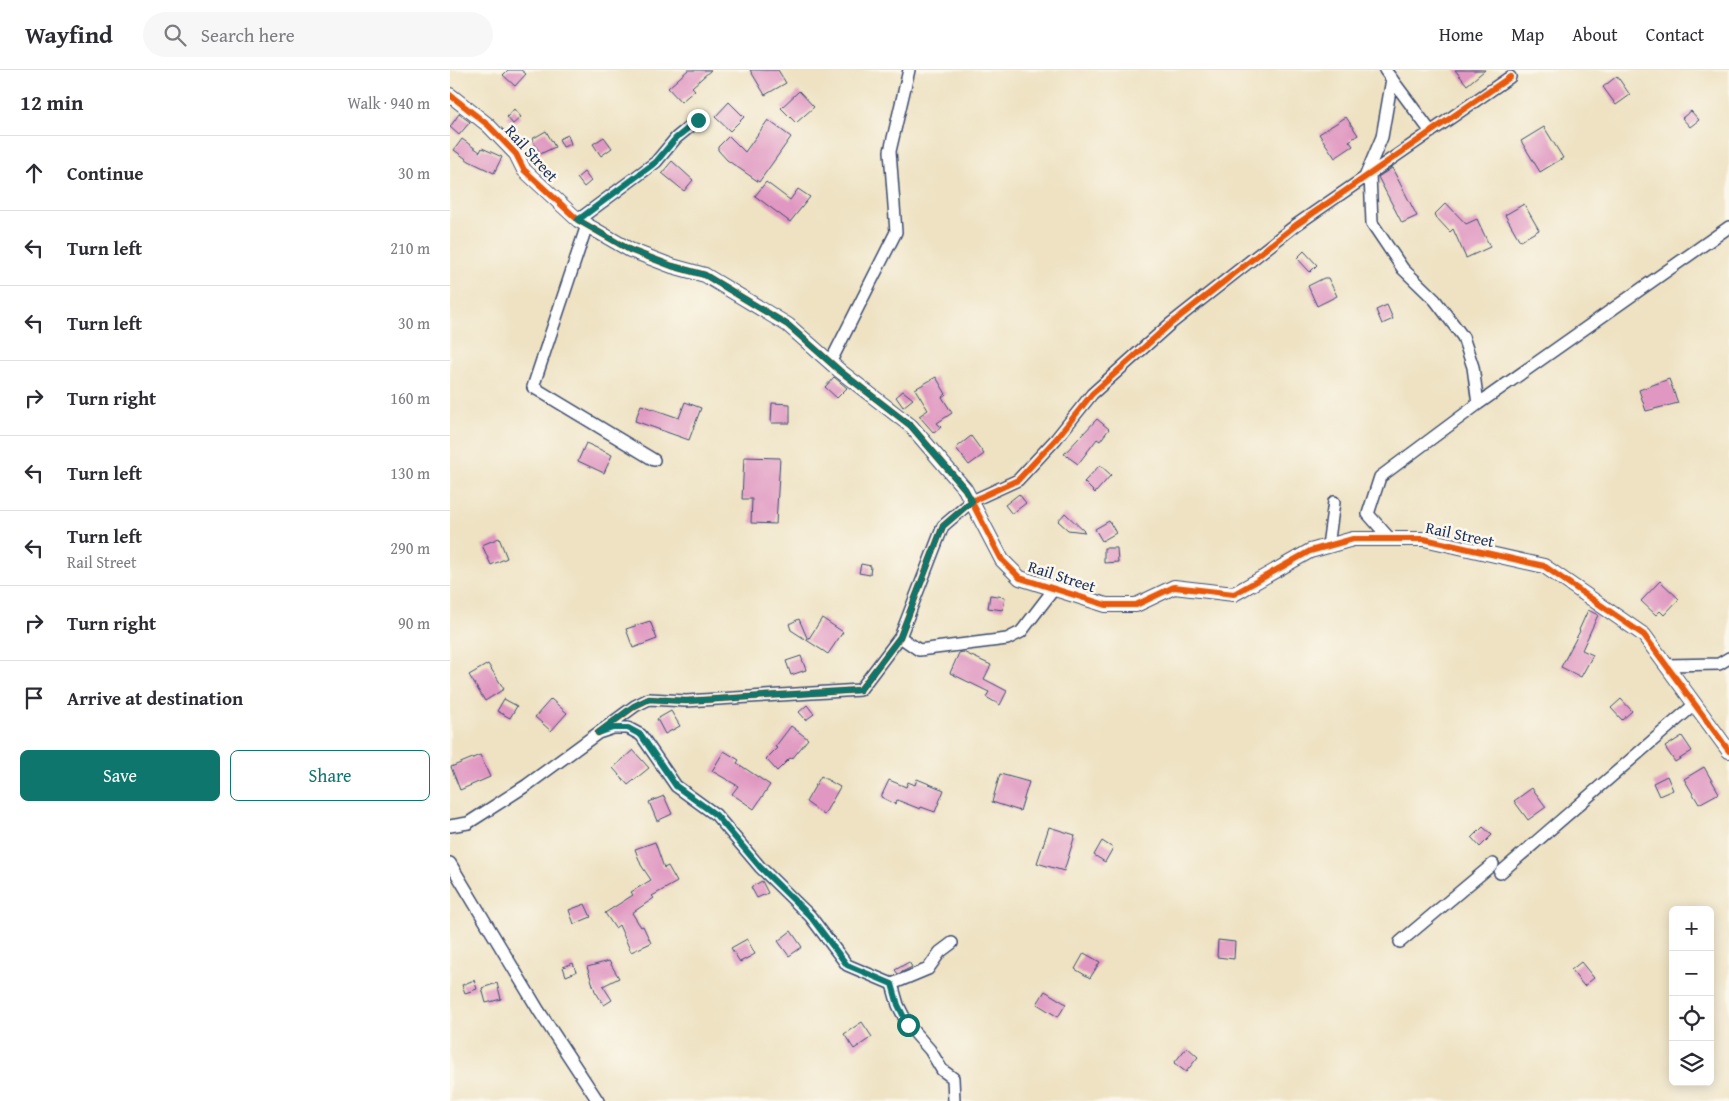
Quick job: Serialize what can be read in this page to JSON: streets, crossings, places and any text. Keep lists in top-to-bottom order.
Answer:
{
  "streets": {
    "street": ["Rail Street"]
  },
  "page": {
    "header": "Wayfind",
    "search": "Search here",
    "nav": [
      "Home",
      "Map",
      "About",
      "Contact"
    ],
    "heading": ["12 min", "Walk · 940 m"],
    "list": [
      ["Continue", "30 m"],
      ["Turn left", "210 m"],
      ["Turn left", "30 m"],
      ["Turn right", "160 m"],
      ["Turn left", "130 m"],
      ["Turn left", "Rail Street", "290 m"],
      ["Turn right", "90 m"],
      "Arrive at destination"
    ],
    "buttons": ["Save", "Share"],
    "map_buttons": ["+", "−"]
  }
}
